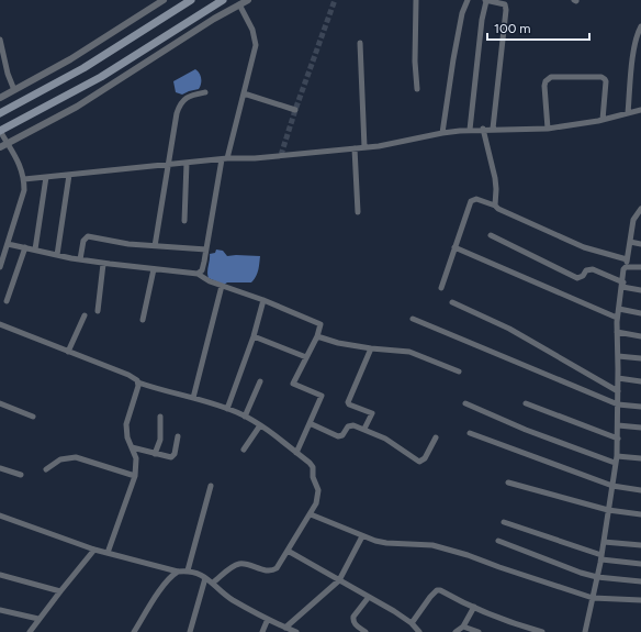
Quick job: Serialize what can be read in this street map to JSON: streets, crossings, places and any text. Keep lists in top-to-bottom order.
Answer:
{
  "scale_bar": "100 m"
}
